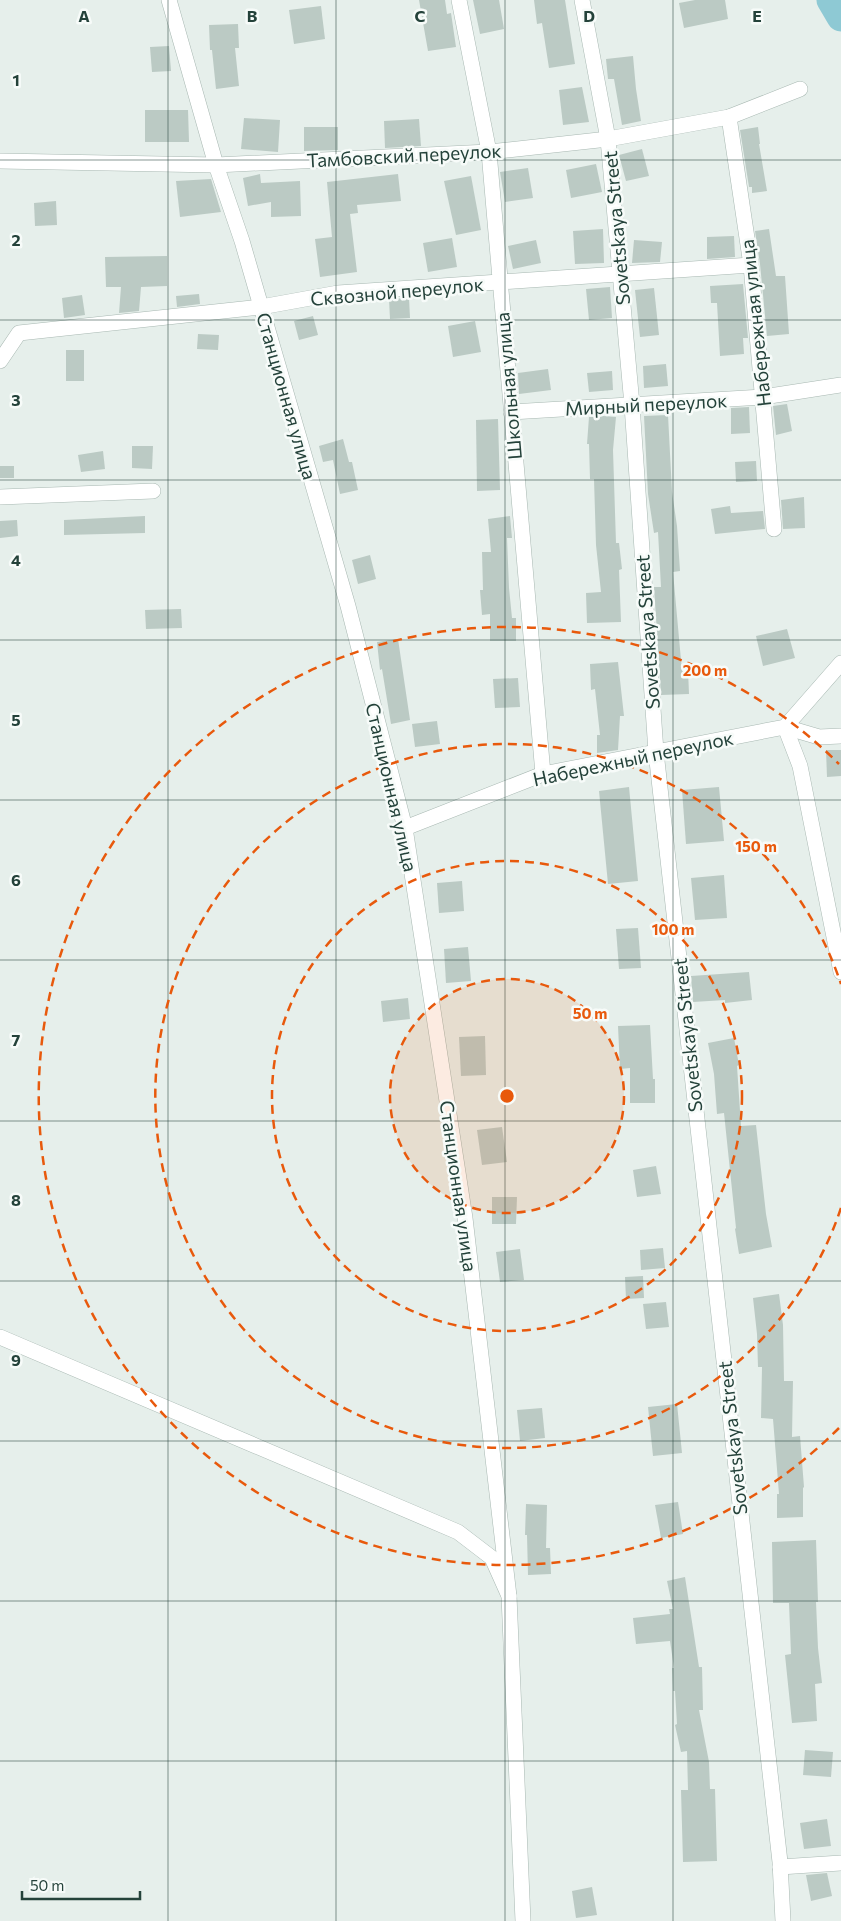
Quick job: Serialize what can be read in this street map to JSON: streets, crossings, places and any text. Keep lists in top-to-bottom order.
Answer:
{
  "streets": {
    "street": [
      "Тамбовский переулок",
      "Sovetskaya Street",
      "Сквозной переулок",
      "Набережная улица",
      "Школьная улица",
      "Станционная улица",
      "Мирный переулок",
      "Набережный переулок"
    ]
  },
  "crossings": [
    ["Тамбовский переулок", "Sovetskaya Street"],
    ["Тамбовский переулок", "Набережная улица"],
    ["Тамбовский переулок", "Школьная улица"],
    ["Тамбовский переулок", "Станционная улица"],
    ["Sovetskaya Street", "Сквозной переулок"],
    ["Sovetskaya Street", "Мирный переулок"],
    ["Sovetskaya Street", "Набережный переулок"],
    ["Сквозной переулок", "Набережная улица"],
    ["Сквозной переулок", "Школьная улица"],
    ["Сквозной переулок", "Станционная улица"],
    ["Набережная улица", "Мирный переулок"],
    ["Школьная улица", "Мирный переулок"],
    ["Школьная улица", "Набережный переулок"],
    ["Станционная улица", "Набережный переулок"]
  ],
  "scale_bar": "50 m",
  "grid": {
    "columns": [
      "A",
      "B",
      "C",
      "D",
      "E"
    ],
    "rows": [
      "1",
      "2",
      "3",
      "4",
      "5",
      "6",
      "7",
      "8",
      "9"
    ]
  },
  "rings": [
    "200 m",
    "150 m",
    "100 m",
    "50 m"
  ]
}
